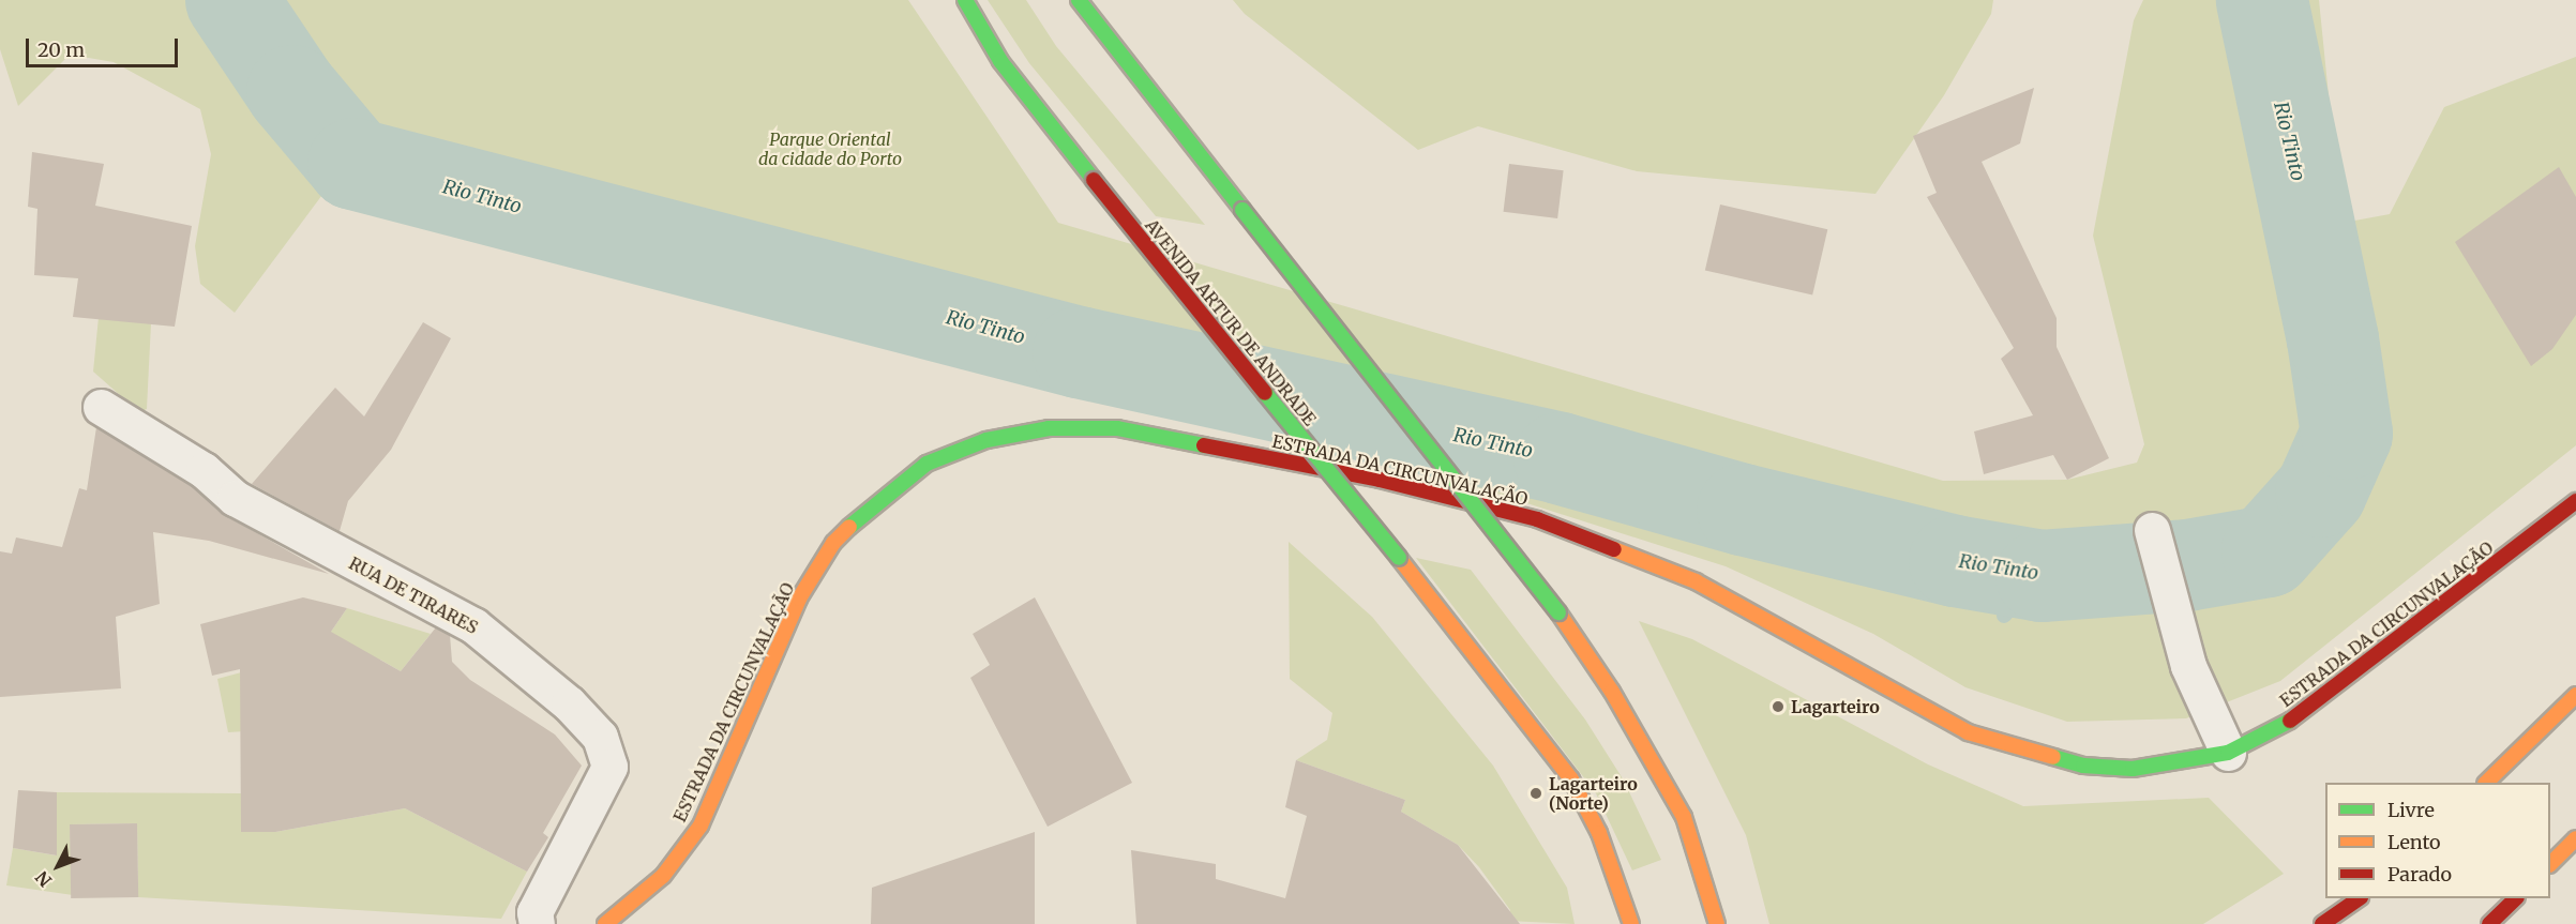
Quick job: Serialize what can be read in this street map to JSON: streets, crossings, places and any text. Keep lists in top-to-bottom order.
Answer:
{
  "streets": {
    "main road": ["AVENIDA ARTUR DE ANDRADE", "ESTRADA DA CIRCUNVALAÇÃO"],
    "street": ["RUA DE TIRARES"]
  },
  "water": ["Rio Tinto"],
  "parks": ["Parque Oriental da cidade do Porto"],
  "places": ["Lagarteiro", "Lagarteiro (Norte)"],
  "legend": ["Livre", "Lento", "Parado"],
  "scale_bar": "20 m",
  "north": "bottom left"
}
